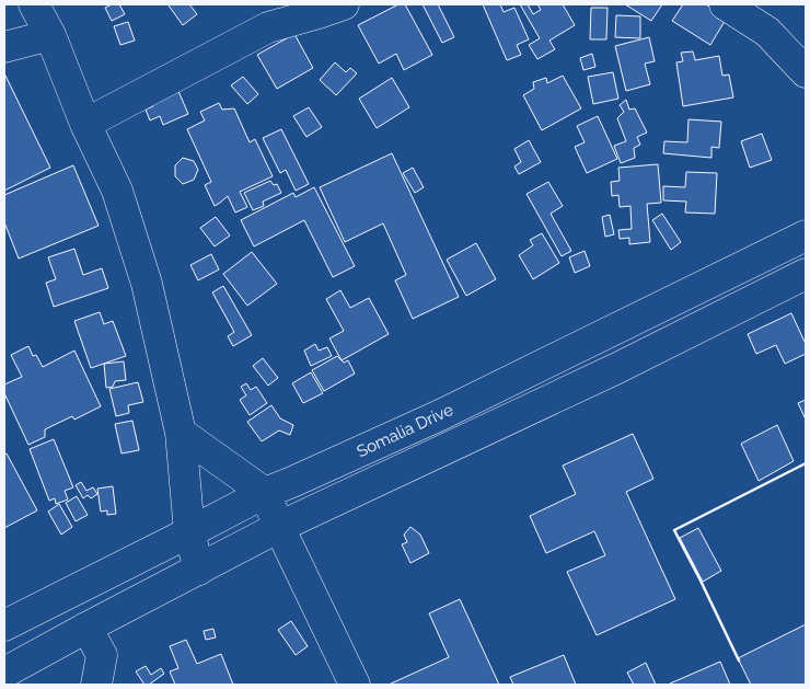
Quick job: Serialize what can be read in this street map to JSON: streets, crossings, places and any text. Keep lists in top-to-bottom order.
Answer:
{
  "streets": {
    "main road": ["Somalia Drive"]
  }
}
